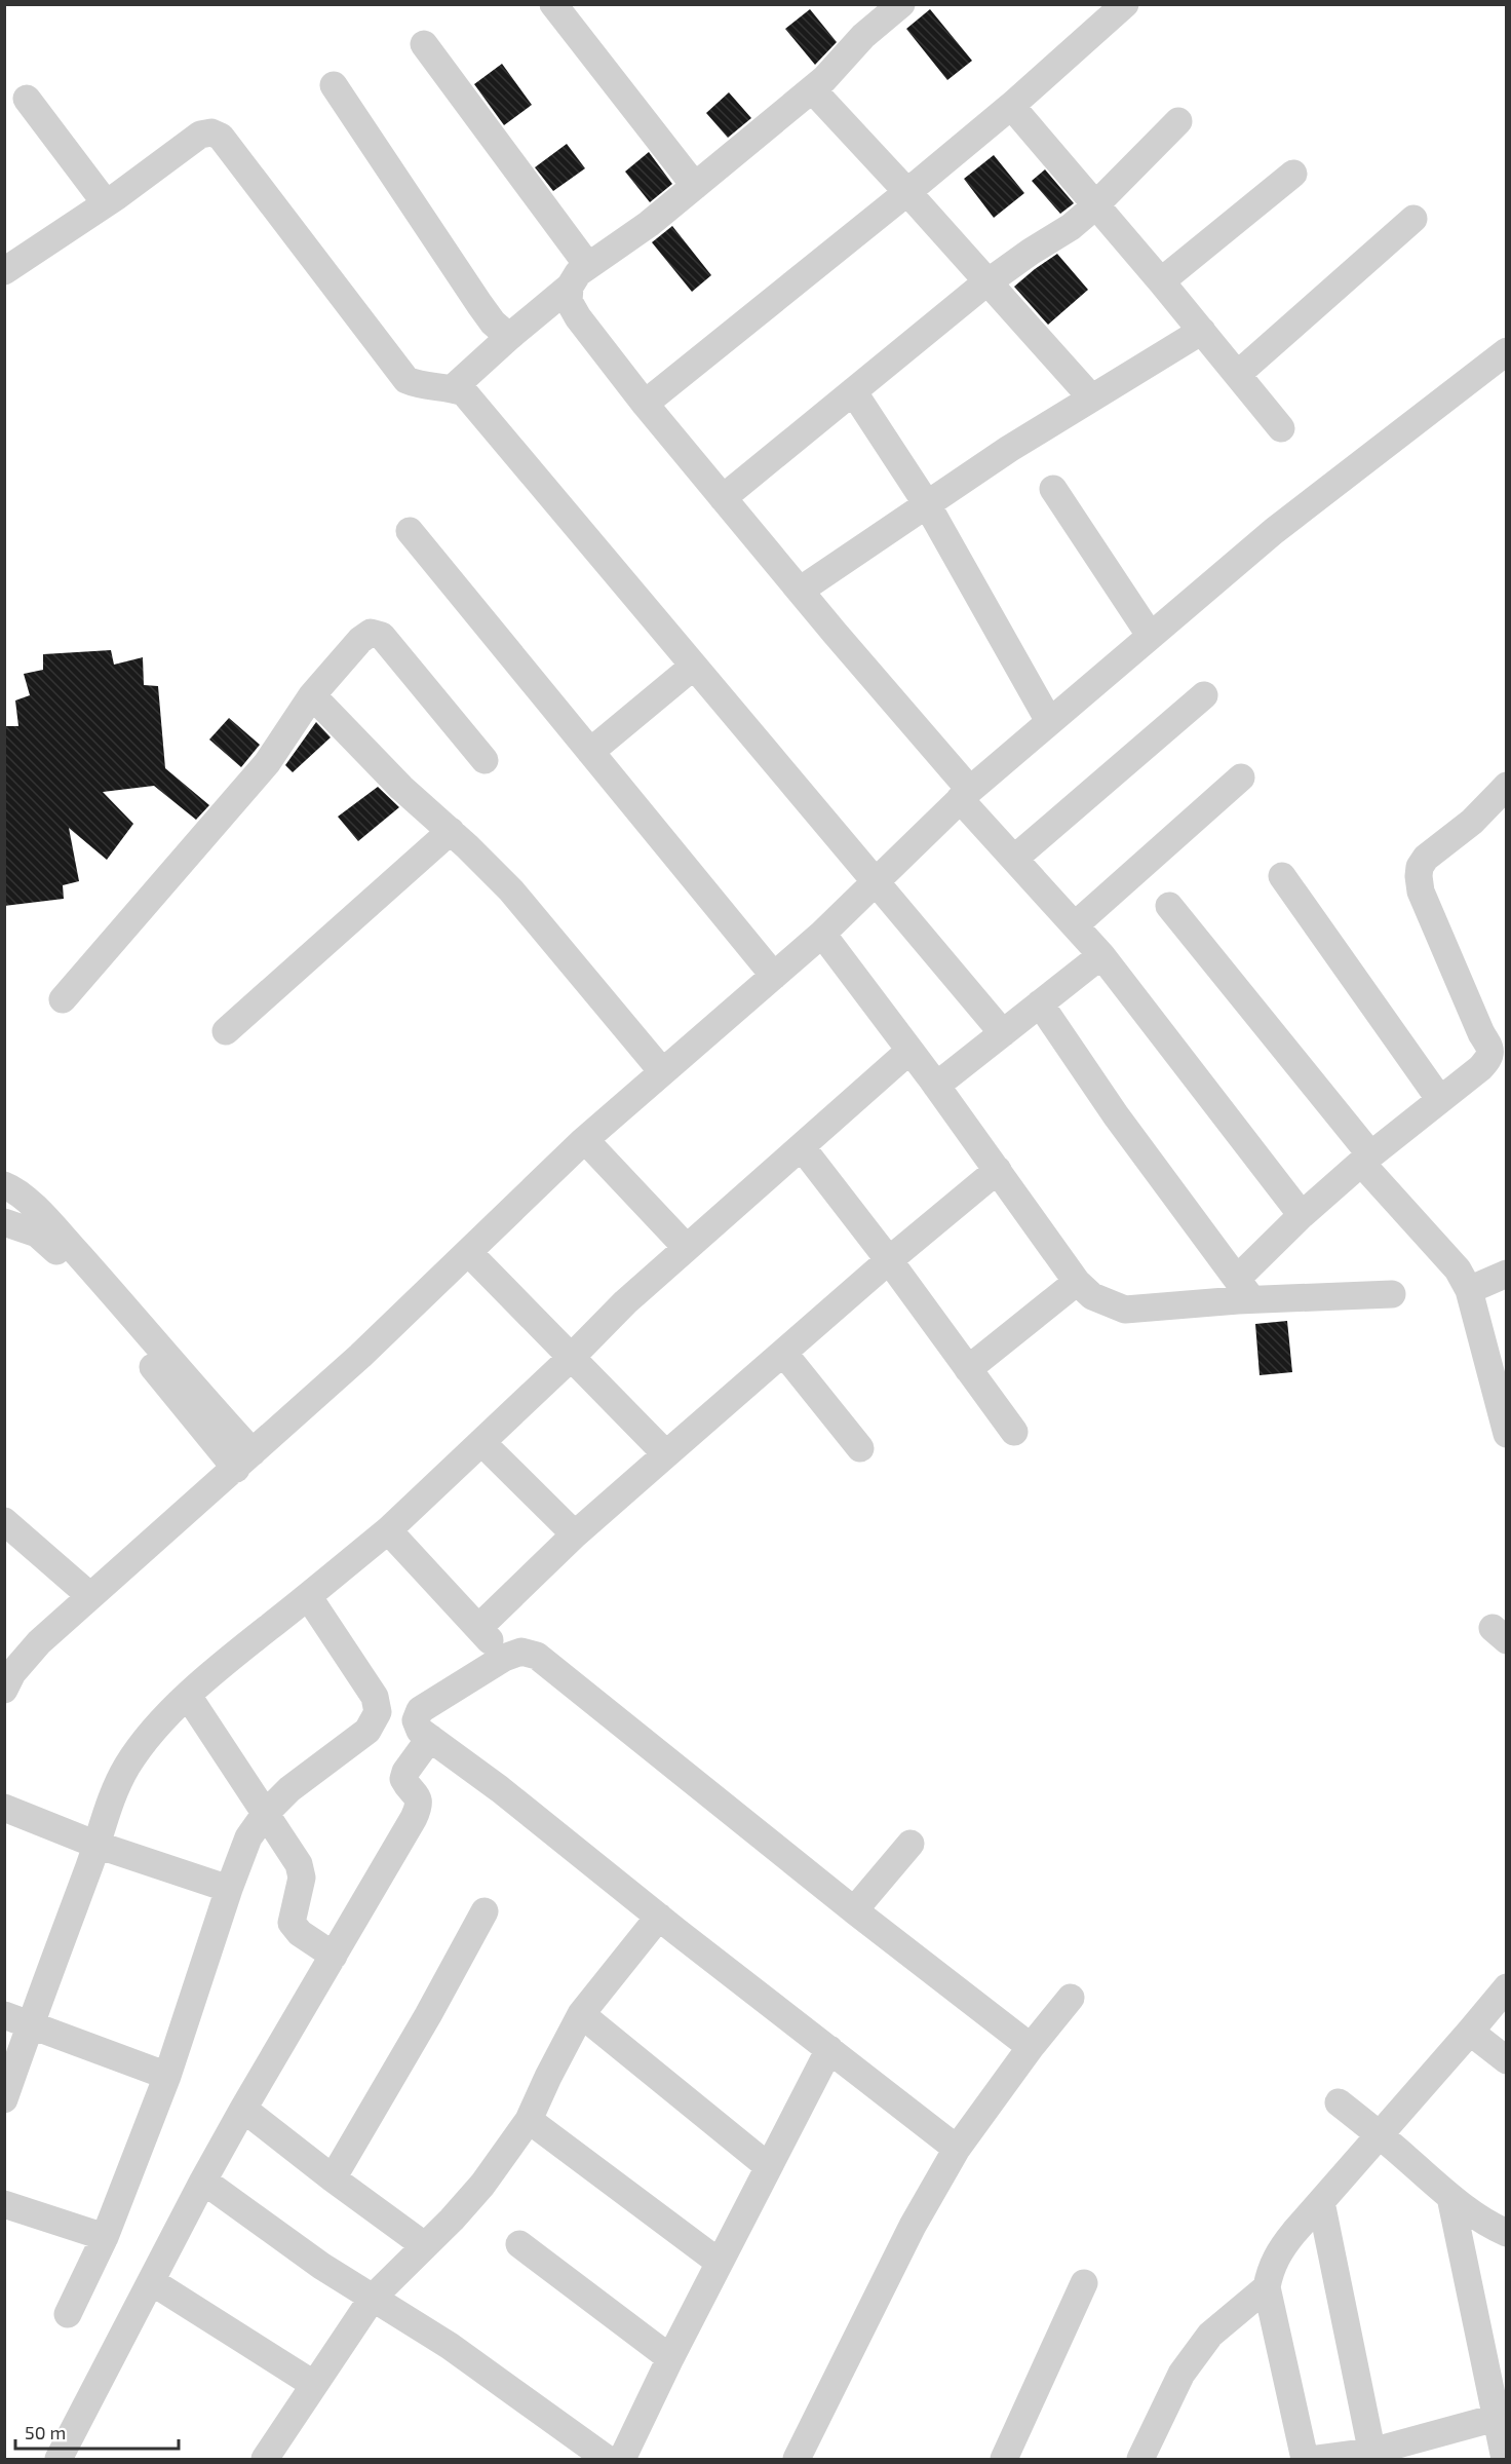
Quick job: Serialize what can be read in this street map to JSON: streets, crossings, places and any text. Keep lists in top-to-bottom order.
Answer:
{
  "scale_bar": "50 m"
}
